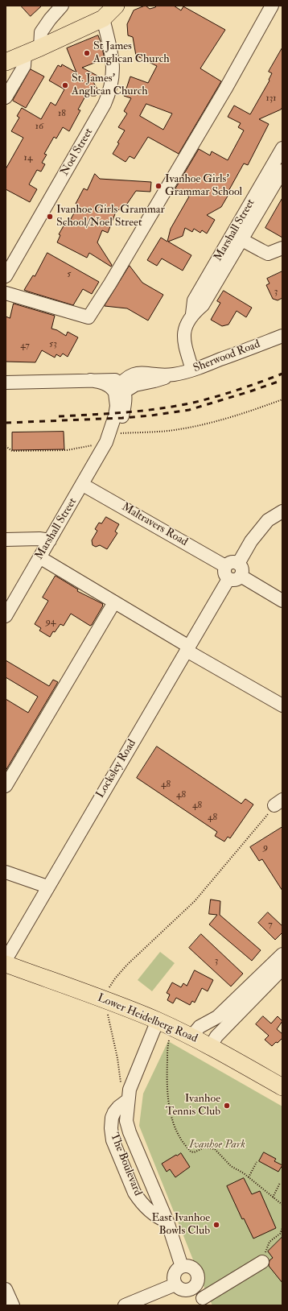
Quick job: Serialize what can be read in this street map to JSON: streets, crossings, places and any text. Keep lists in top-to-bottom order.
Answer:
{
  "streets": {
    "main road": ["Lower Heidelberg Road"],
    "street": [
      "Noel Street",
      "Marshall Street",
      "Sherwood Road",
      "Maltravers Road",
      "Locksley Road",
      "The Boulevard"
    ]
  },
  "crossings": [
    ["Marshall Street", "Sherwood Road"],
    ["Marshall Street", "Maltravers Road"],
    ["Maltravers Road", "Locksley Road"],
    ["Lower Heidelberg Road", "The Boulevard"]
  ],
  "parks": ["Ivanhoe Park"],
  "places": [
    "St James Anglican Church",
    "St. James' Anglican Church",
    "Ivanhoe Girls' Grammar School",
    "Ivanhoe Girls Grammar School/Noel Street",
    "Ivanhoe Tennis Club",
    "East Ivanhoe Bowls Club"
  ],
  "house_numbers": [
    "131",
    "18",
    "16",
    "14",
    "5",
    "3",
    "53",
    "47",
    "94",
    "48",
    "48",
    "48",
    "48",
    "9",
    "7",
    "3"
  ]
}
